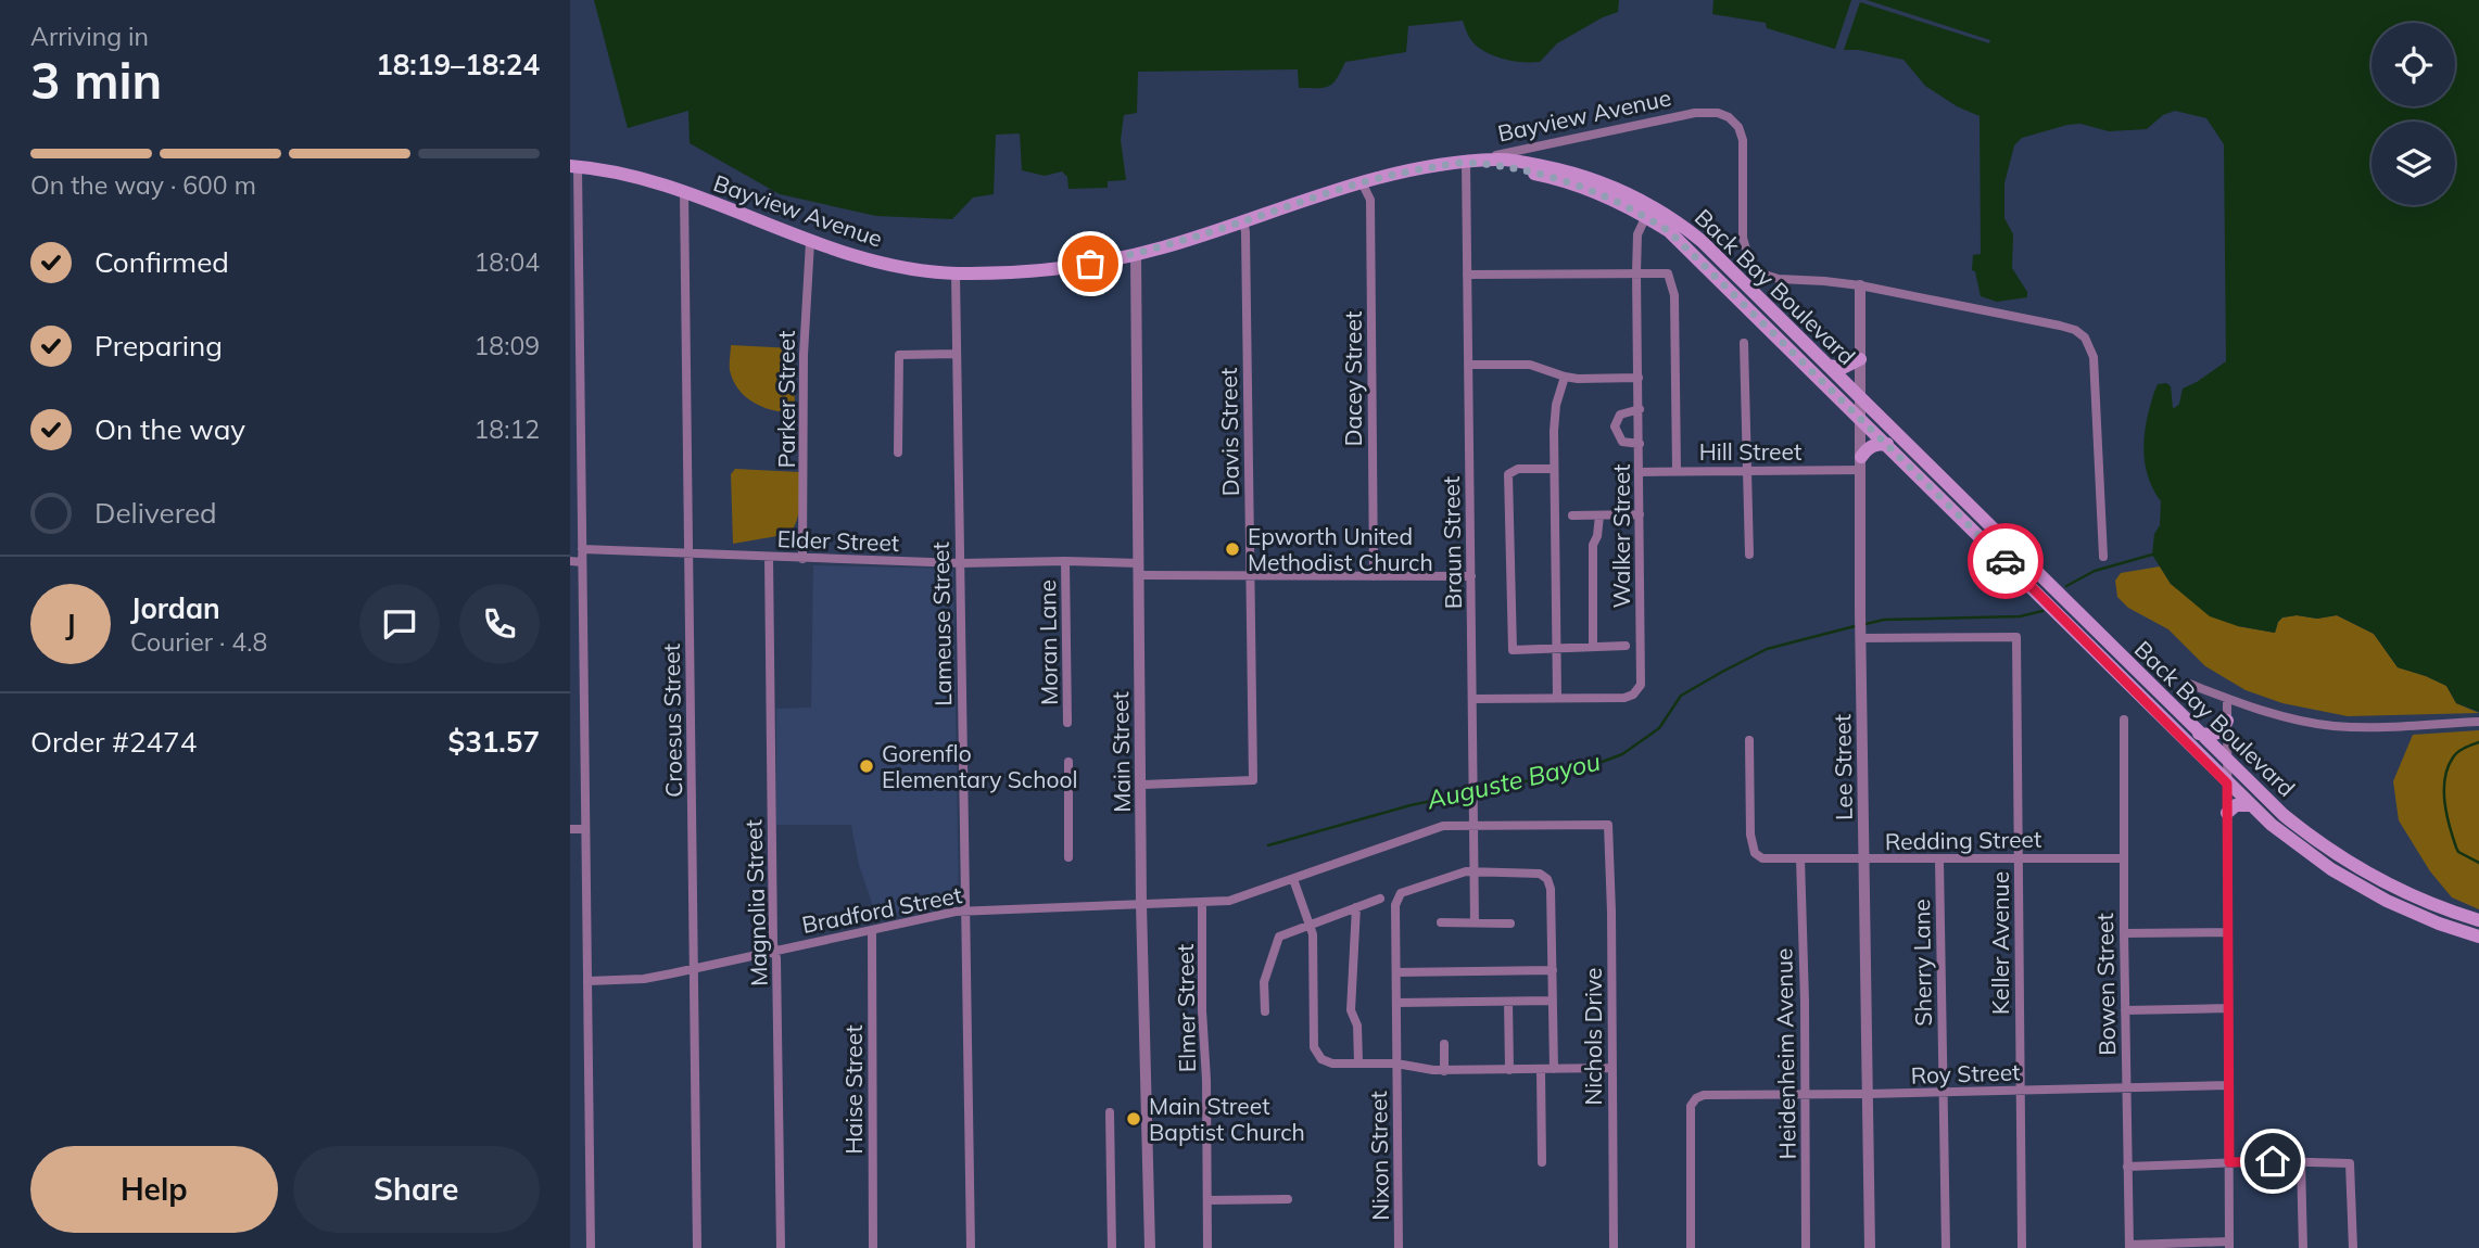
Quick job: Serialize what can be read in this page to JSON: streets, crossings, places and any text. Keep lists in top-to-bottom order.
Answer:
{
  "streets": {
    "main road": ["Bayview Avenue", "Back Bay Boulevard"],
    "street": [
      "Dacey Street",
      "Parker Street",
      "Davis Street",
      "Hill Street",
      "Walker Street",
      "Elder Street",
      "Braun Street",
      "Lameuse Street",
      "Moran Lane",
      "Croesus Street",
      "Main Street",
      "Lee Street",
      "Redding Street",
      "Magnolia Street",
      "Bradford Street",
      "Keller Avenue",
      "Sherry Lane",
      "Bowen Street",
      "Elmer Street",
      "Nichols Drive",
      "Heidenheim Avenue",
      "Roy Street",
      "Haise Street",
      "Nixon Street"
    ]
  },
  "crossings": [
    ["Bayview Avenue", "Back Bay Boulevard"],
    ["Bayview Avenue", "Dacey Street"],
    ["Bayview Avenue", "Parker Street"],
    ["Bayview Avenue", "Davis Street"],
    ["Bayview Avenue", "Braun Street"],
    ["Bayview Avenue", "Lameuse Street"],
    ["Bayview Avenue", "Croesus Street"],
    ["Bayview Avenue", "Main Street"],
    ["Bayview Avenue", "Lee Street"],
    ["Back Bay Boulevard", "Walker Street"],
    ["Back Bay Boulevard", "Braun Street"],
    ["Back Bay Boulevard", "Lee Street"],
    ["Parker Street", "Elder Street"],
    ["Davis Street", "Main Street"],
    ["Hill Street", "Walker Street"],
    ["Hill Street", "Lee Street"],
    ["Walker Street", "Braun Street"],
    ["Elder Street", "Lameuse Street"],
    ["Elder Street", "Moran Lane"],
    ["Elder Street", "Croesus Street"],
    ["Elder Street", "Main Street"],
    ["Elder Street", "Magnolia Street"],
    ["Braun Street", "Bradford Street"],
    ["Braun Street", "Nixon Street"],
    ["Lameuse Street", "Bradford Street"],
    ["Croesus Street", "Bradford Street"],
    ["Main Street", "Bradford Street"],
    ["Lee Street", "Redding Street"],
    ["Lee Street", "Keller Avenue"],
    ["Lee Street", "Roy Street"],
    ["Redding Street", "Keller Avenue"],
    ["Redding Street", "Sherry Lane"],
    ["Redding Street", "Bowen Street"],
    ["Redding Street", "Heidenheim Avenue"],
    ["Magnolia Street", "Bradford Street"],
    ["Bradford Street", "Elmer Street"],
    ["Bradford Street", "Nichols Drive"],
    ["Bradford Street", "Haise Street"],
    ["Keller Avenue", "Roy Street"],
    ["Sherry Lane", "Roy Street"],
    ["Bowen Street", "Roy Street"],
    ["Heidenheim Avenue", "Roy Street"]
  ],
  "water": ["Auguste Bayou"],
  "places": ["Epworth United Methodist Church", "Gorenflo Elementary School", "Main Street Baptist Church"],
  "page": {
    "heading": ["3 min", "Arriving in", "18:19–18:24"],
    "panel": [
      "Jordan",
      "Courier · 4.8",
      "Order #2474",
      "$31.57"
    ],
    "bar": "On the way · 600 m",
    "list": [
      ["Confirmed", "18:04"],
      ["Preparing", "18:09"],
      ["On the way", "18:12"],
      "Delivered"
    ],
    "round": "J",
    "buttons": ["Help", "Share"]
  }
}
